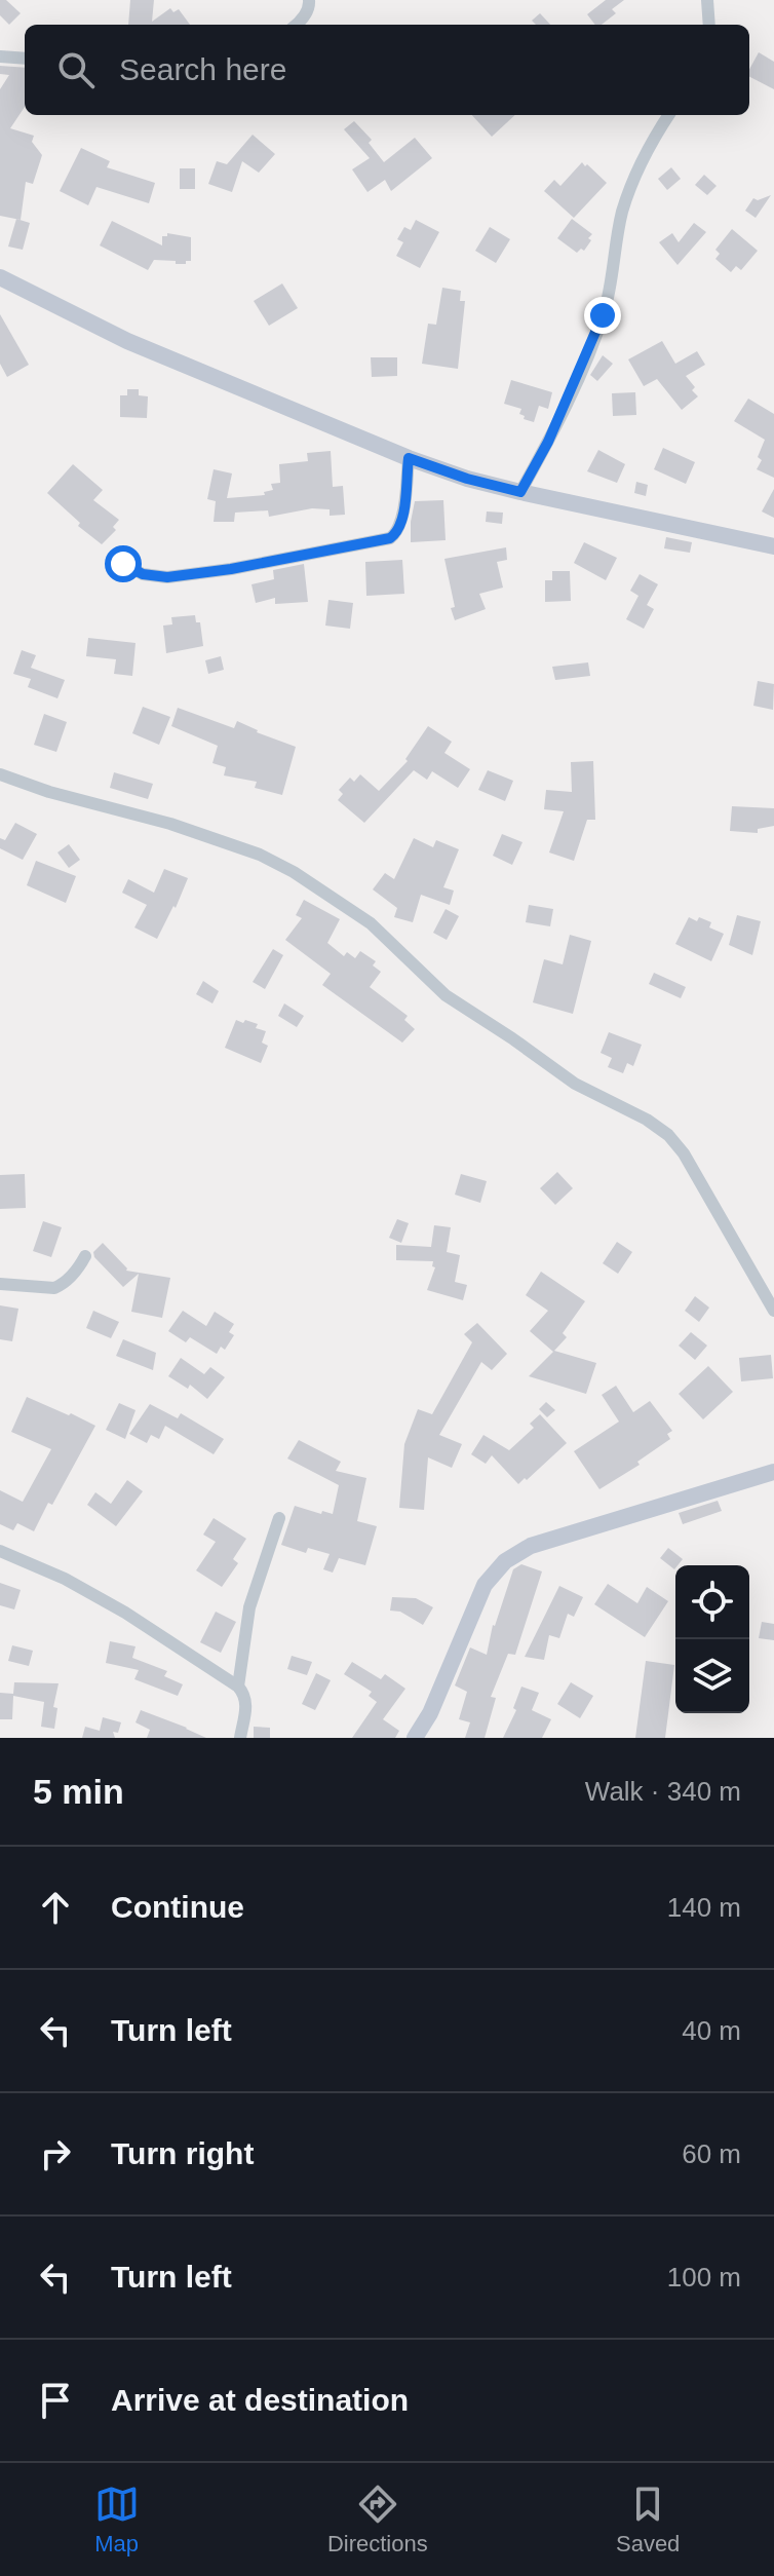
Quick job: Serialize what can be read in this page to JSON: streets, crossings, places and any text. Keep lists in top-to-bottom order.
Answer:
{
  "page": {
    "search": "Search here",
    "heading": ["5 min", "Walk · 340 m"],
    "list": [
      ["Continue", "140 m"],
      ["Turn left", "40 m"],
      ["Turn right", "60 m"],
      ["Turn left", "100 m"],
      "Arrive at destination"
    ],
    "nav": ["Map", "Directions", "Saved"]
  }
}
